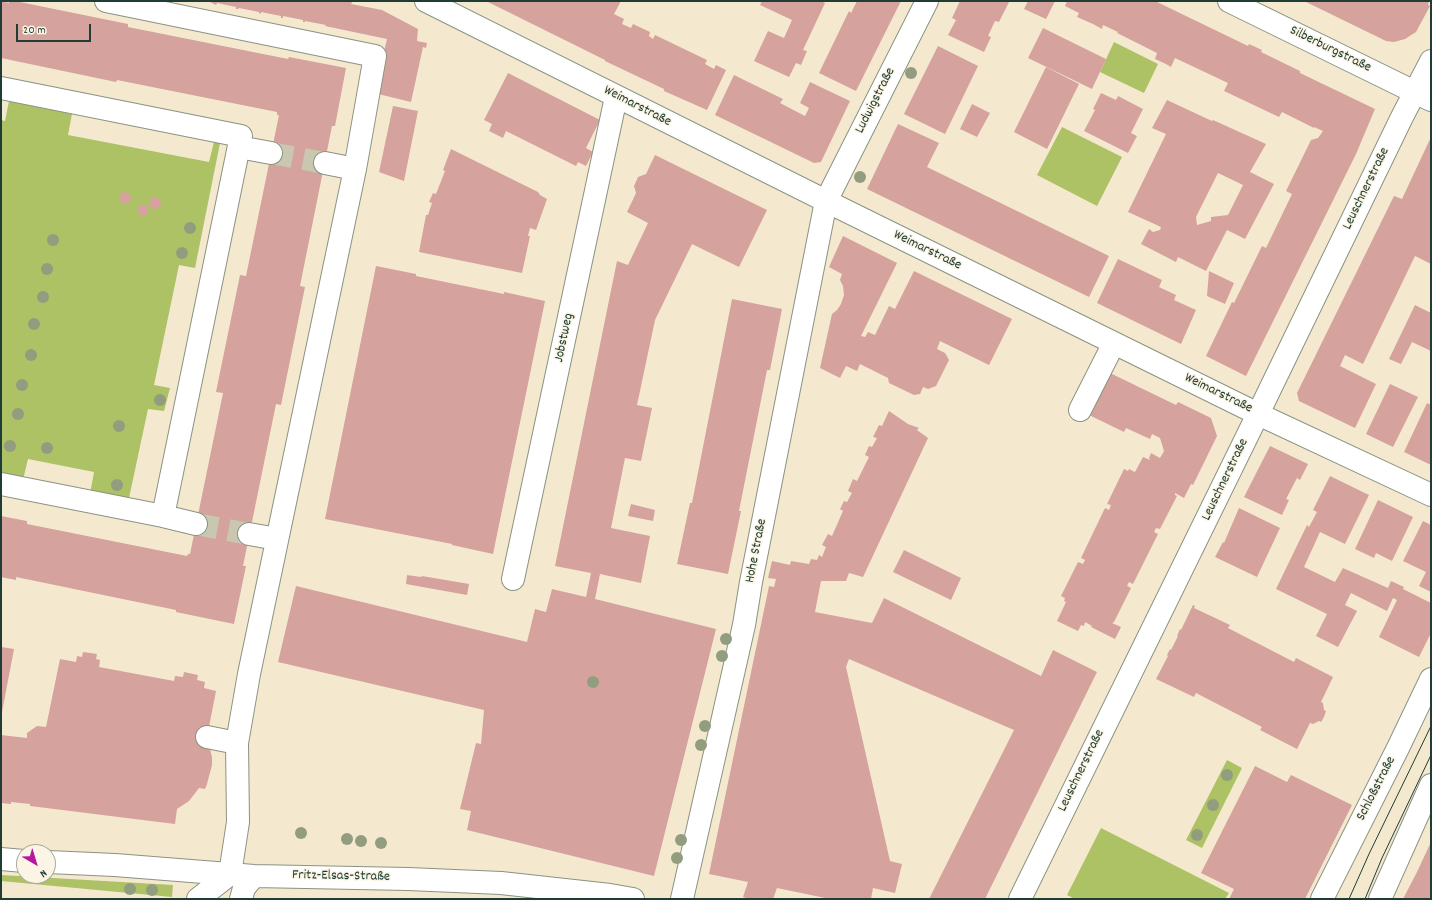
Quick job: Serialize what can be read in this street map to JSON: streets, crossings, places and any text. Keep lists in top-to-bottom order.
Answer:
{
  "streets": {
    "street": [
      "Silberburgstraße",
      "Ludwigstraße",
      "Weimarstraße",
      "Leuschnerstraße",
      "Jobstweg",
      "Hohe Straße",
      "Schloßstraße",
      "Fritz-Elsas-Straße"
    ]
  },
  "crossings": [
    ["Silberburgstraße", "Leuschnerstraße"],
    ["Ludwigstraße", "Weimarstraße"],
    ["Ludwigstraße", "Hohe Straße"],
    ["Weimarstraße", "Leuschnerstraße"],
    ["Weimarstraße", "Jobstweg"],
    ["Weimarstraße", "Hohe Straße"]
  ],
  "scale_bar": "20 m",
  "north": "bottom right"
}
